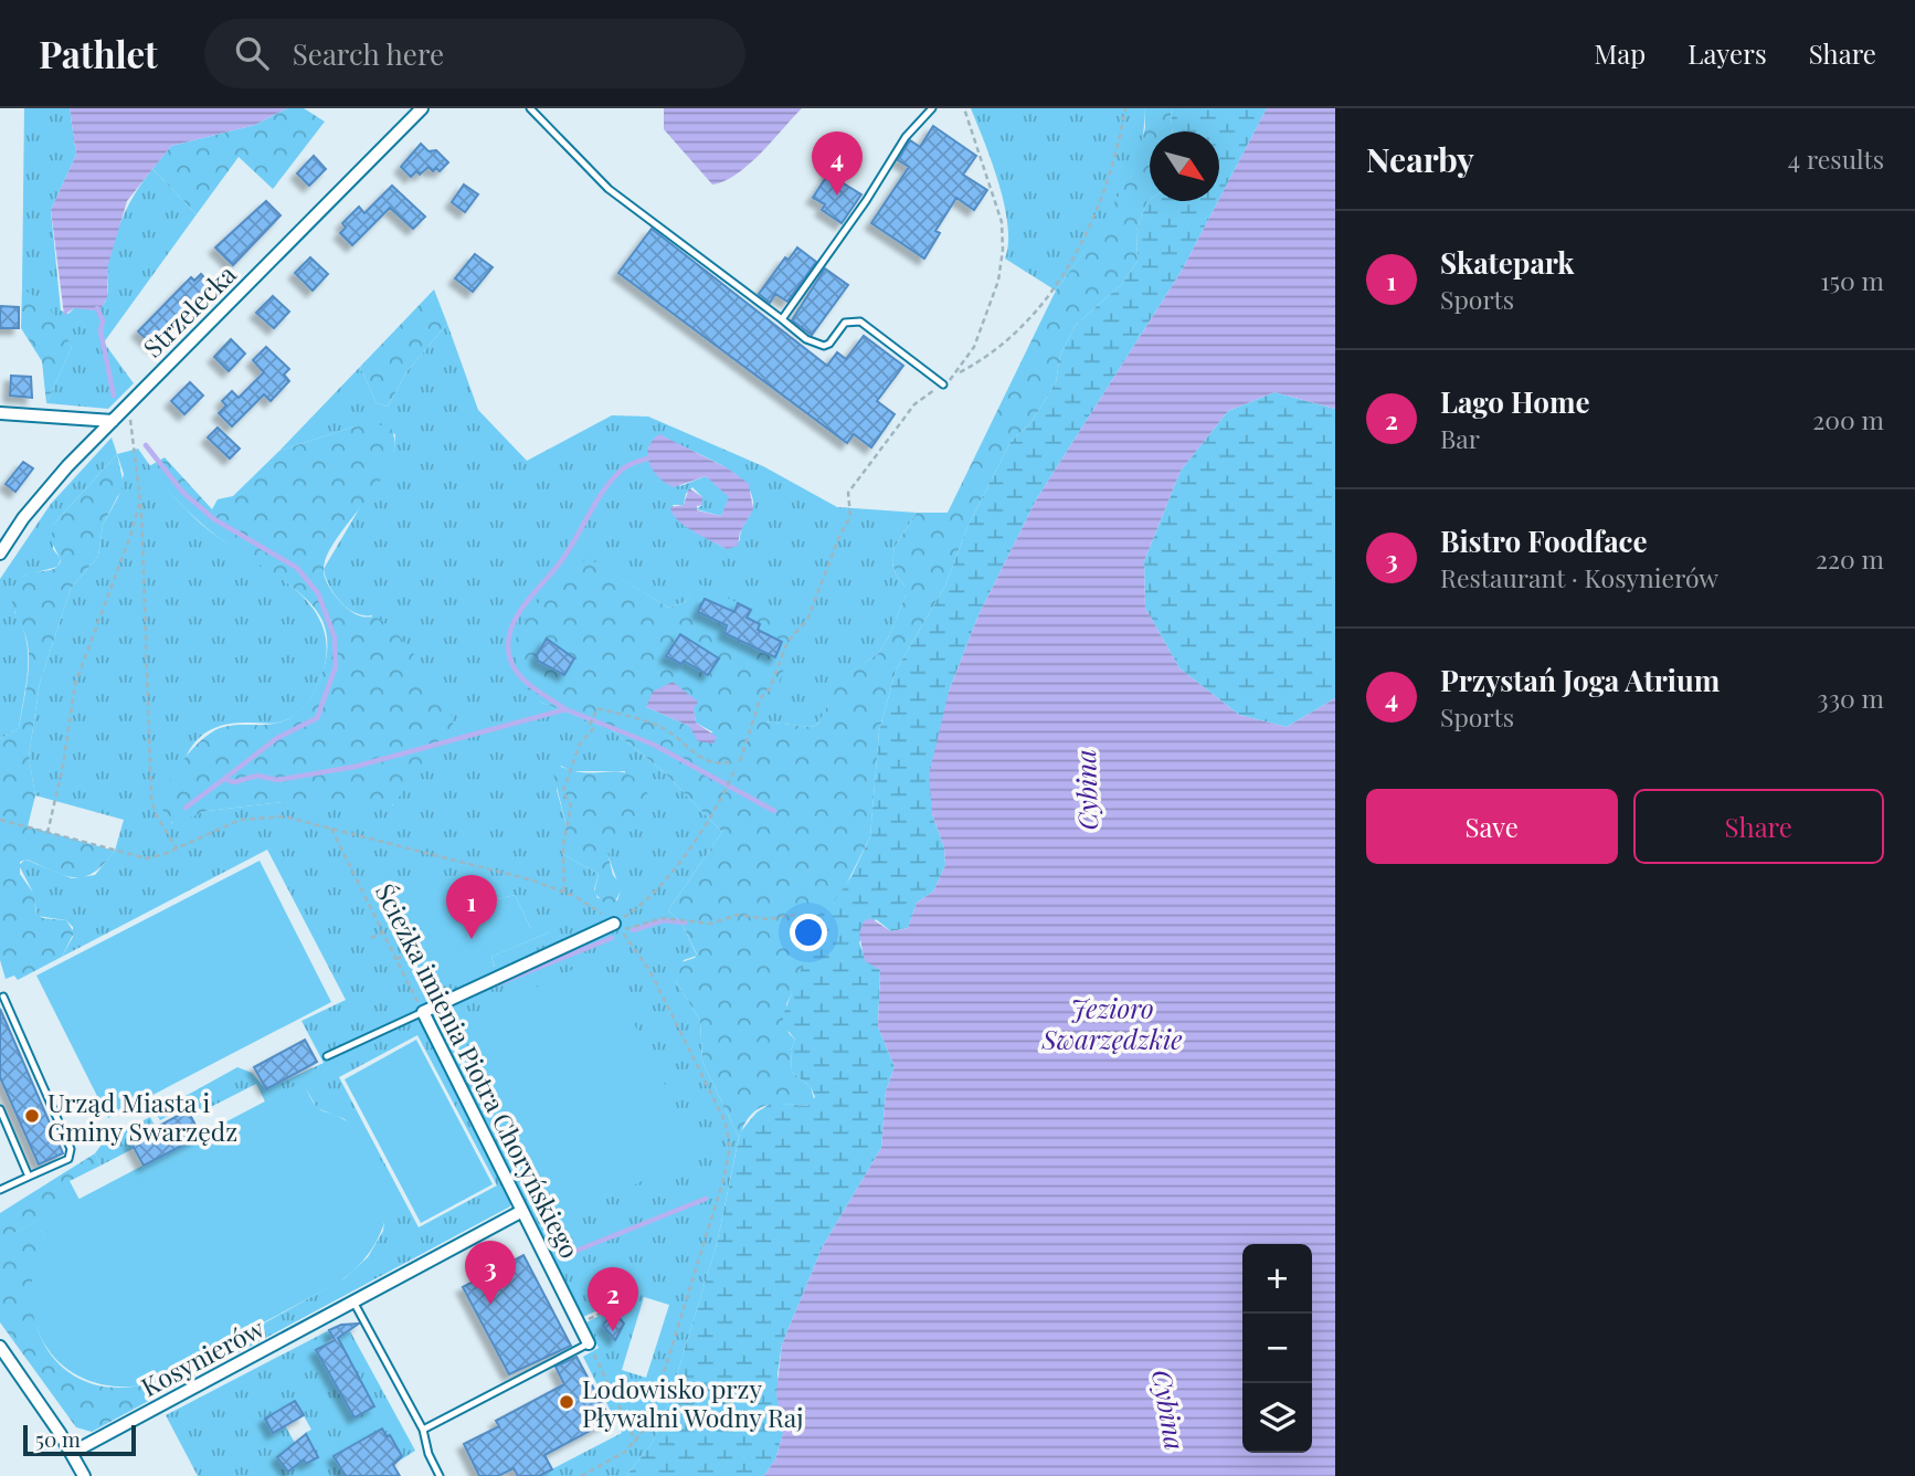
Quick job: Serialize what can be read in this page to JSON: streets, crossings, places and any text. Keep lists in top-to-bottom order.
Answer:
{
  "streets": {
    "street": ["Strzelecka", "Ścieżka imienia Piotra Choryńskiego", "Kosynierów"]
  },
  "crossings": [
    ["Ścieżka imienia Piotra Choryńskiego", "Kosynierów"]
  ],
  "water": ["Cybina", "Jezioro Swarzędzkie"],
  "places": ["Urząd Miasta i Gminy Swarzędz", "Lodowisko przy Pływalni Wodny Raj"],
  "scale_bar": "50 m",
  "north": "bottom right",
  "page": {
    "header": "Pathlet",
    "search": "Search here",
    "nav": ["Map", "Layers", "Share"],
    "heading": ["Nearby", "4 results"],
    "pins": [
      "4",
      "1",
      "3",
      "2"
    ],
    "list": [
      {
        "mark": "1",
        "name": "Skatepark",
        "note": "Sports",
        "value": "150 m"
      },
      {
        "mark": "2",
        "name": "Lago Home",
        "note": "Bar",
        "value": "200 m"
      },
      {
        "mark": "3",
        "name": "Bistro Foodface",
        "note": "Restaurant · Kosynierów",
        "value": "220 m"
      },
      {
        "mark": "4",
        "name": "Przystań Joga Atrium",
        "note": "Sports",
        "value": "330 m"
      }
    ],
    "buttons": ["Save", "Share"],
    "map_buttons": ["+", "−"],
    "scale": "50 m"
  }
}
